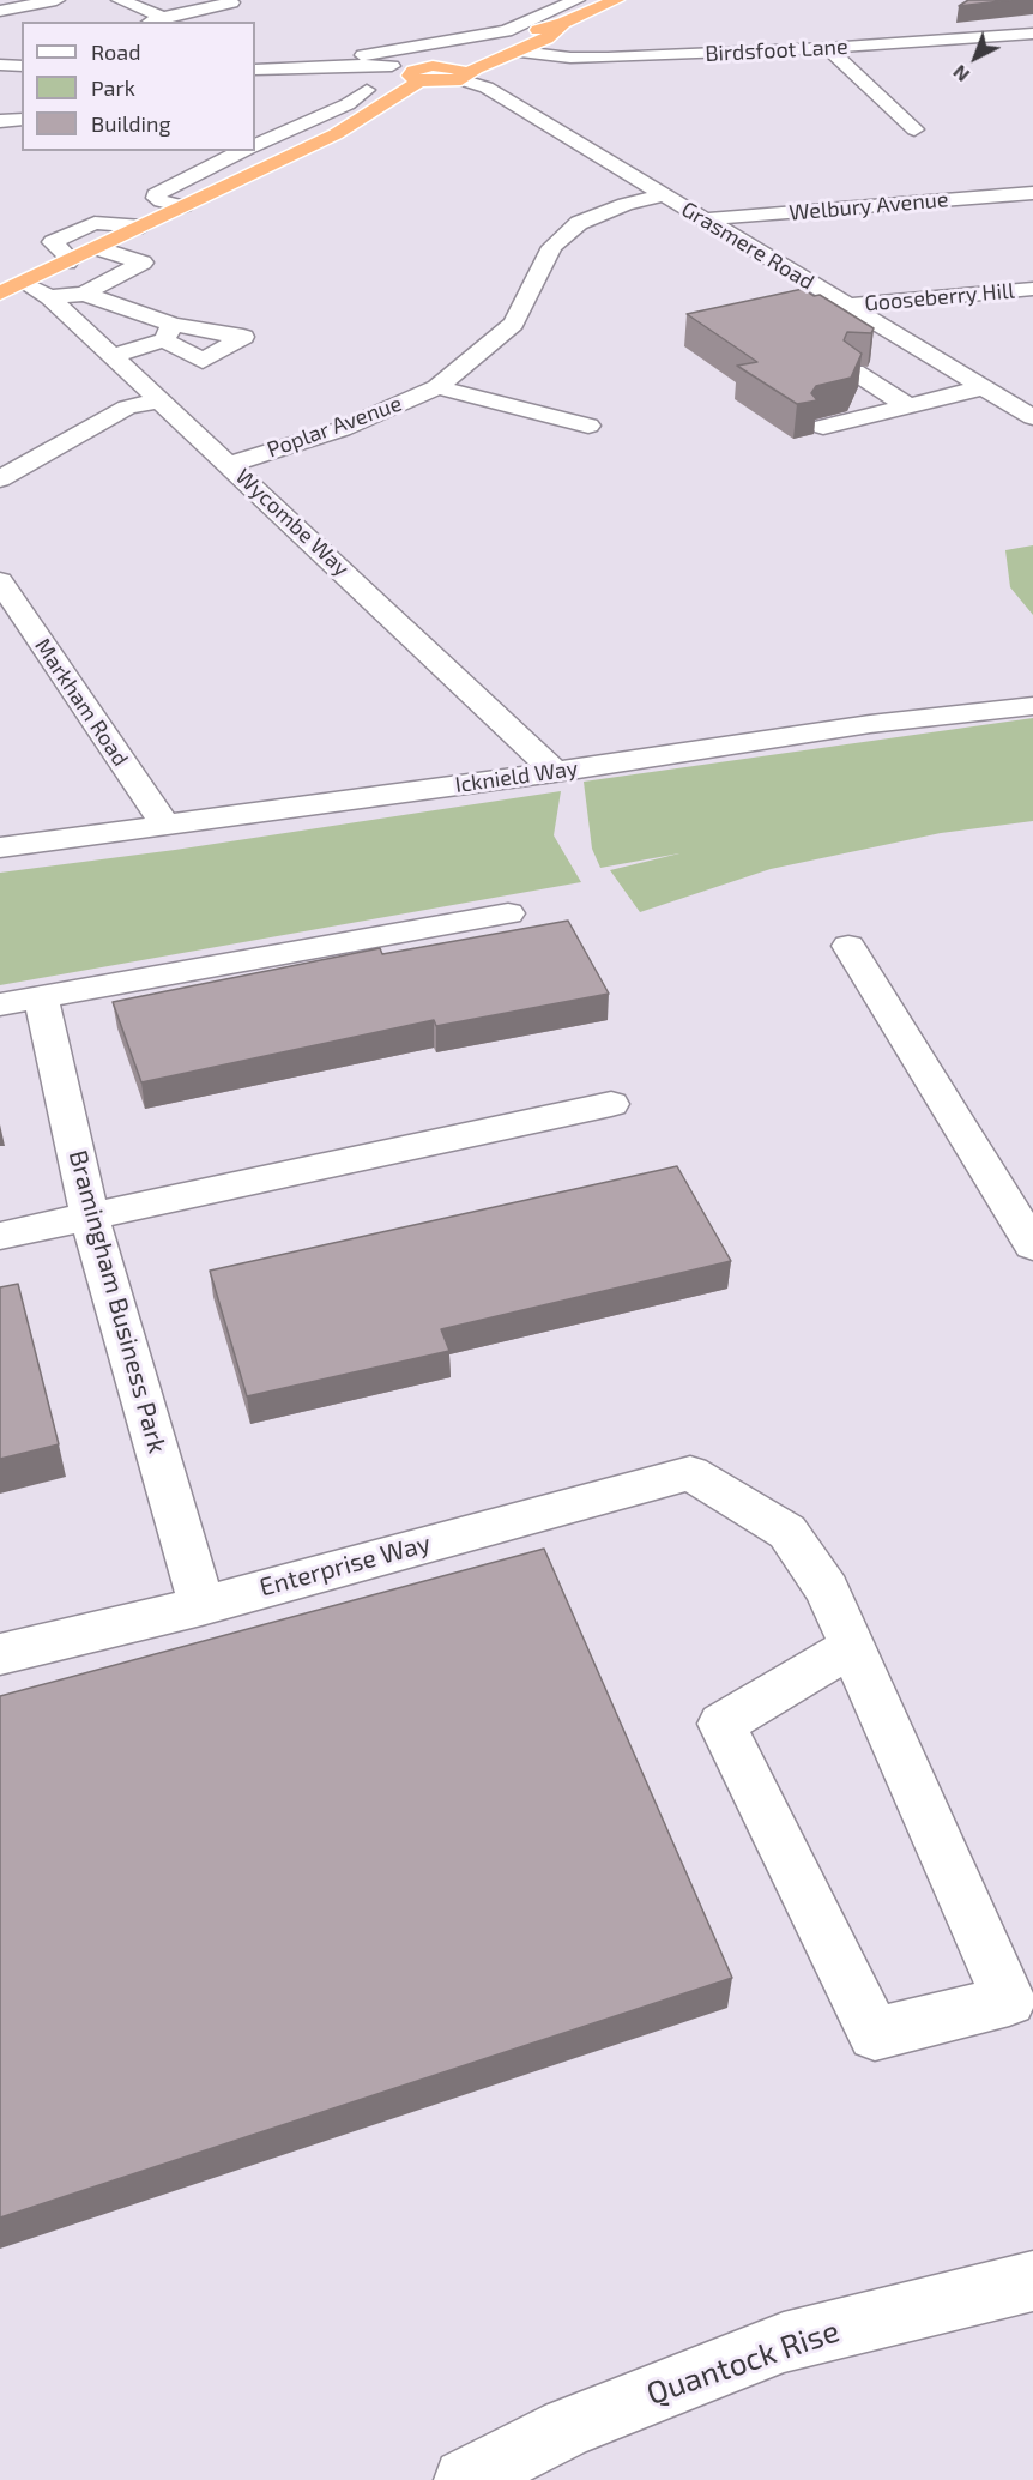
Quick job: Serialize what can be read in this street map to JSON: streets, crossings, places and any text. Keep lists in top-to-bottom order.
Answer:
{
  "streets": {
    "street": [
      "Birdsfoot Lane",
      "Welbury Avenue",
      "Grasmere Road",
      "Gooseberry Hill",
      "Poplar Avenue",
      "Wycombe Way",
      "Markham Road",
      "Icknield Way",
      "Bramingham Business Park",
      "Enterprise Way",
      "Quantock Rise"
    ]
  },
  "crossings": [
    ["Welbury Avenue", "Grasmere Road"],
    ["Grasmere Road", "Gooseberry Hill"],
    ["Grasmere Road", "Poplar Avenue"],
    ["Poplar Avenue", "Wycombe Way"],
    ["Wycombe Way", "Icknield Way"],
    ["Markham Road", "Icknield Way"],
    ["Bramingham Business Park", "Enterprise Way"]
  ],
  "legend": ["Road", "Park", "Building"],
  "north": "bottom left"
}
